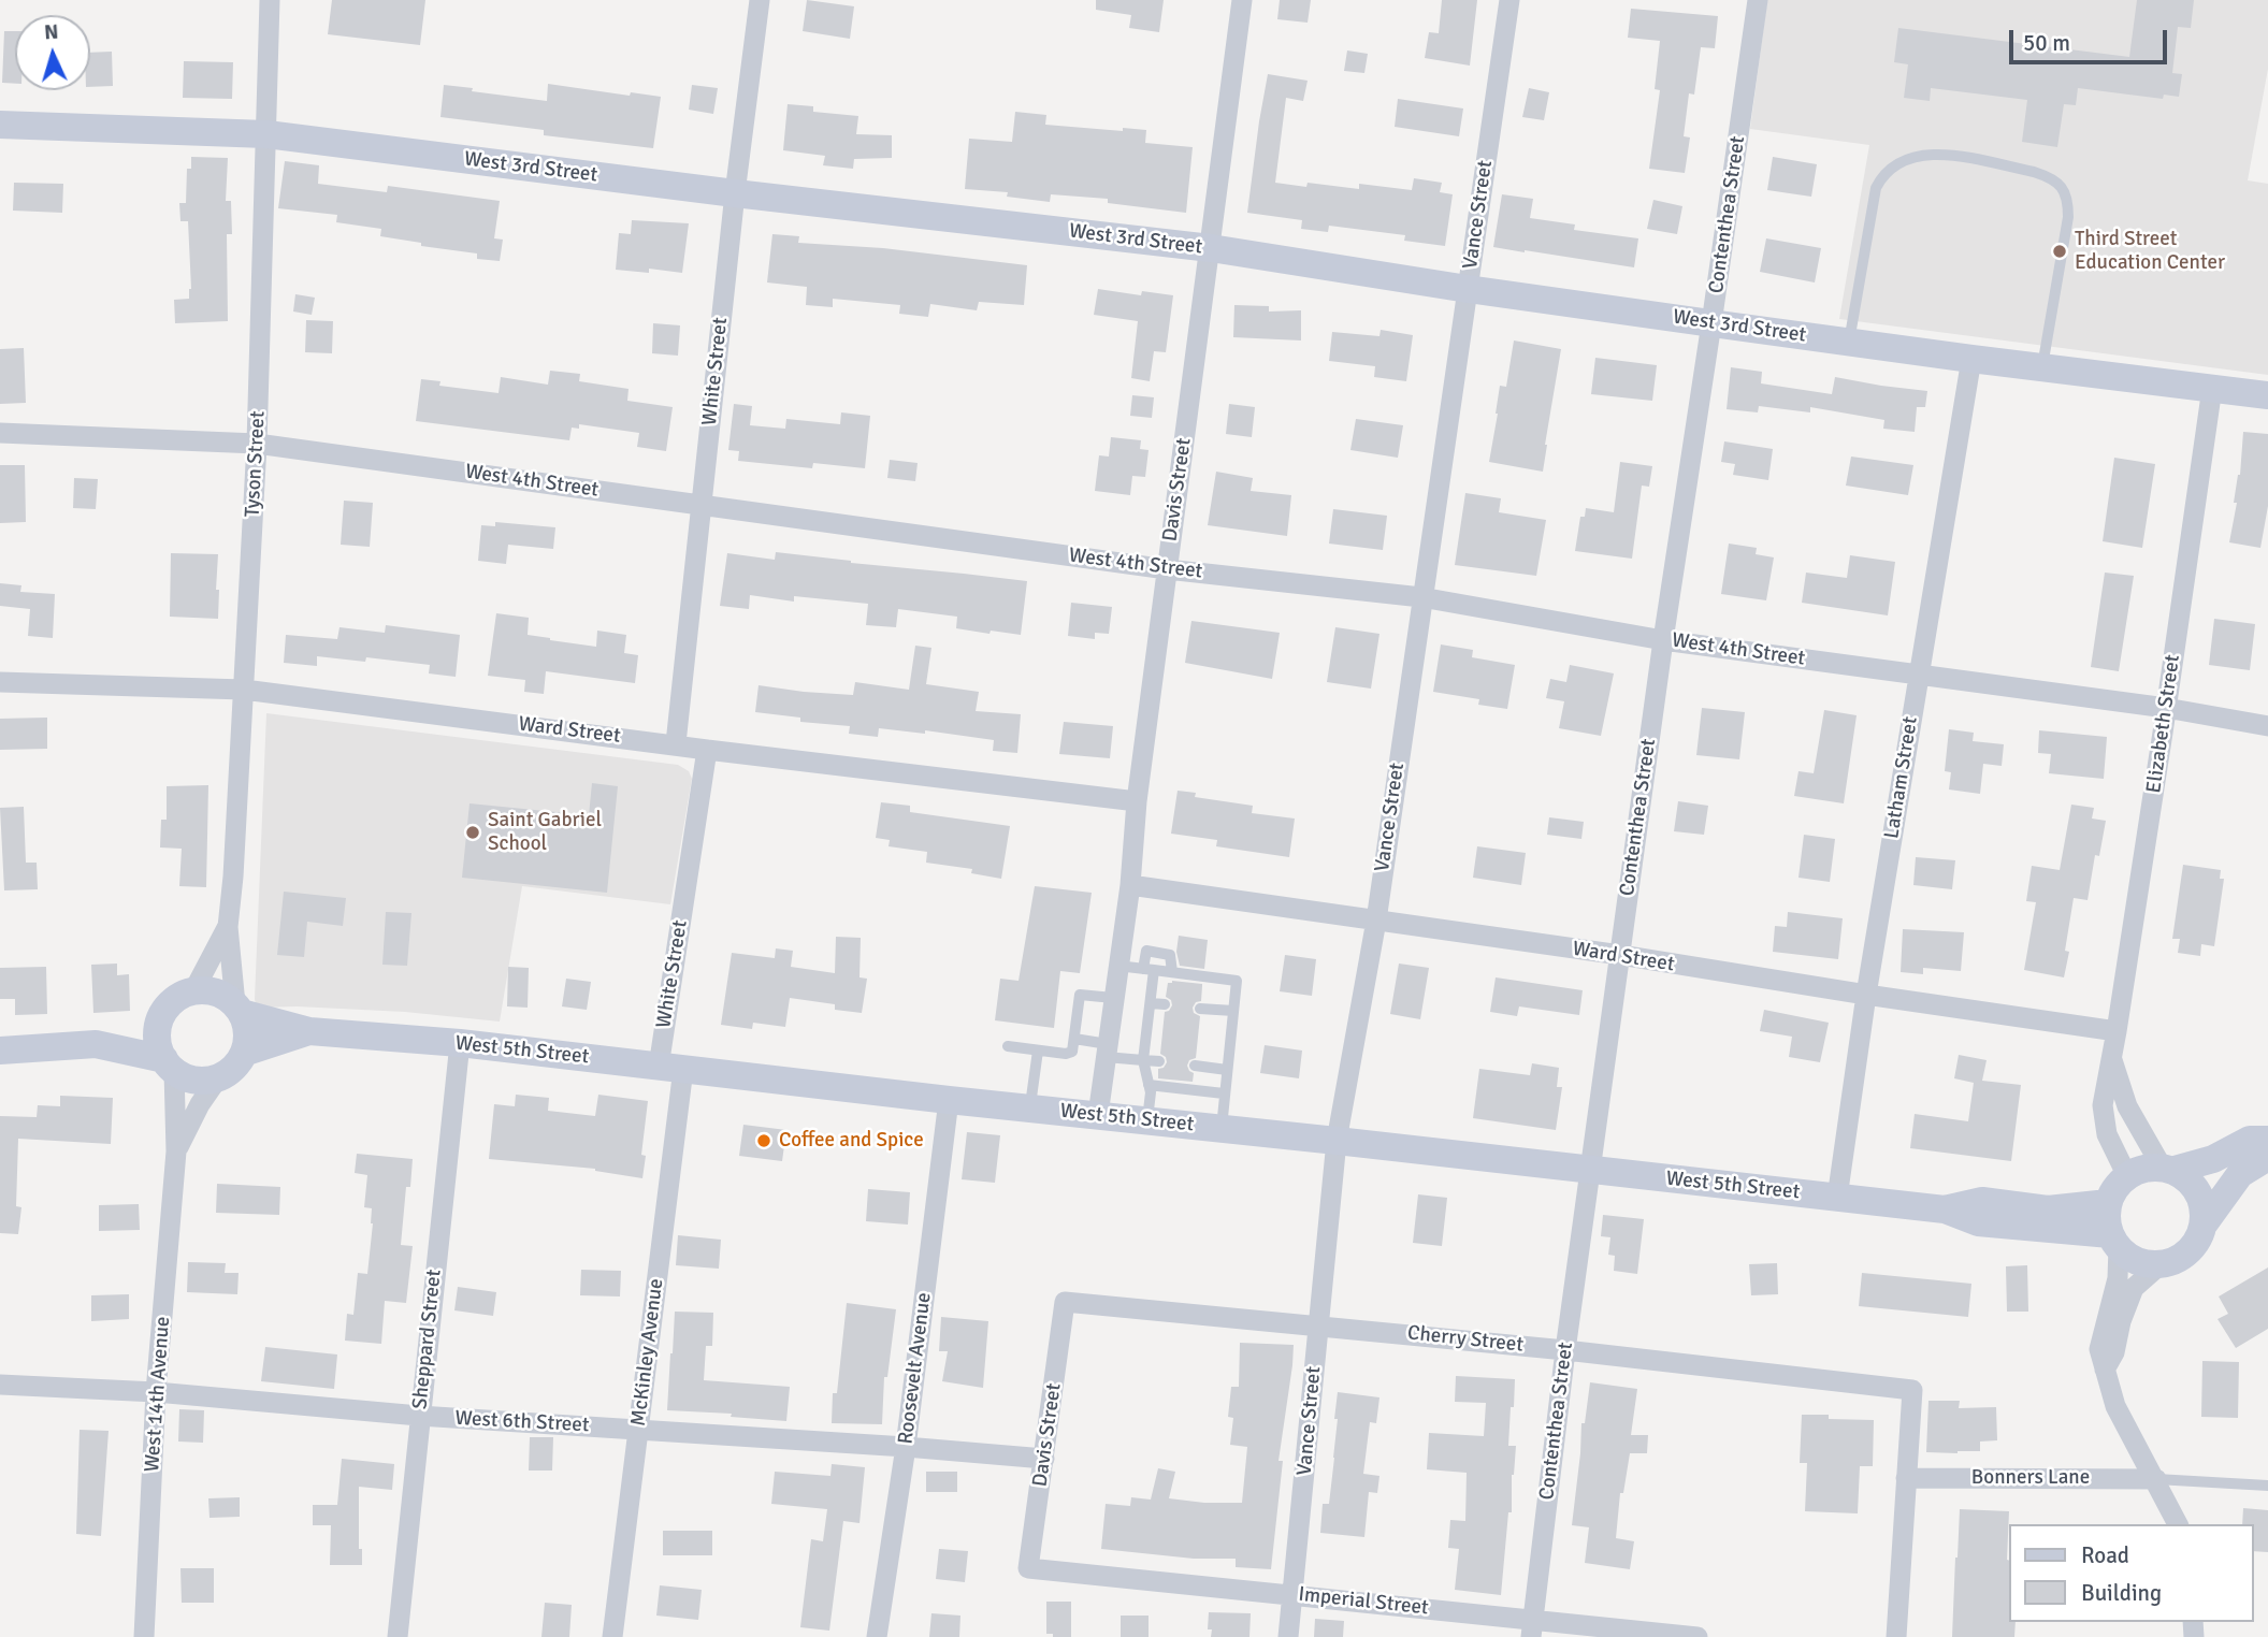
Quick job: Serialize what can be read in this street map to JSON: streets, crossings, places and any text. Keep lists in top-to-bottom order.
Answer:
{
  "streets": {
    "main road": ["West 3rd Street", "West 5th Street"],
    "street": [
      "Vance Street",
      "Contenthea Street",
      "White Street",
      "Tyson Street",
      "West 4th Street",
      "Davis Street",
      "Elizabeth Street",
      "Ward Street",
      "Latham Street",
      "Sheppard Street",
      "Cherry Street",
      "McKinley Avenue",
      "Roosevelt Avenue",
      "West 14th Avenue",
      "West 6th Street",
      "Bonners Lane",
      "Imperial Street"
    ]
  },
  "crossings": [
    ["West 3rd Street", "Vance Street"],
    ["West 3rd Street", "Contenthea Street"],
    ["West 3rd Street", "White Street"],
    ["West 3rd Street", "Tyson Street"],
    ["West 3rd Street", "Davis Street"],
    ["West 3rd Street", "Elizabeth Street"],
    ["West 3rd Street", "Latham Street"],
    ["Vance Street", "West 4th Street"],
    ["Vance Street", "Ward Street"],
    ["Vance Street", "West 5th Street"],
    ["Vance Street", "Cherry Street"],
    ["Vance Street", "Imperial Street"],
    ["Contenthea Street", "West 4th Street"],
    ["Contenthea Street", "Ward Street"],
    ["Contenthea Street", "West 5th Street"],
    ["Contenthea Street", "Cherry Street"],
    ["Contenthea Street", "Imperial Street"],
    ["White Street", "West 4th Street"],
    ["White Street", "Ward Street"],
    ["White Street", "West 5th Street"],
    ["White Street", "McKinley Avenue"],
    ["Tyson Street", "West 4th Street"],
    ["Tyson Street", "Ward Street"],
    ["Tyson Street", "West 5th Street"],
    ["Tyson Street", "West 14th Avenue"],
    ["West 4th Street", "Davis Street"],
    ["West 4th Street", "Elizabeth Street"],
    ["West 4th Street", "Latham Street"],
    ["Davis Street", "Ward Street"],
    ["Davis Street", "West 5th Street"],
    ["Davis Street", "Cherry Street"],
    ["Davis Street", "West 6th Street"],
    ["Davis Street", "Imperial Street"],
    ["Elizabeth Street", "Ward Street"],
    ["Elizabeth Street", "West 5th Street"],
    ["Ward Street", "Latham Street"],
    ["Latham Street", "West 5th Street"],
    ["West 5th Street", "Sheppard Street"],
    ["West 5th Street", "McKinley Avenue"],
    ["West 5th Street", "Roosevelt Avenue"],
    ["West 5th Street", "West 14th Avenue"],
    ["Sheppard Street", "West 6th Street"],
    ["Cherry Street", "Bonners Lane"],
    ["McKinley Avenue", "West 6th Street"],
    ["Roosevelt Avenue", "West 6th Street"],
    ["West 14th Avenue", "West 6th Street"]
  ],
  "places": ["Third Street Education Center", "Saint Gabriel School", "Coffee and Spice"],
  "legend": ["Road", "Building"],
  "scale_bar": "50 m",
  "north": "top"
}
